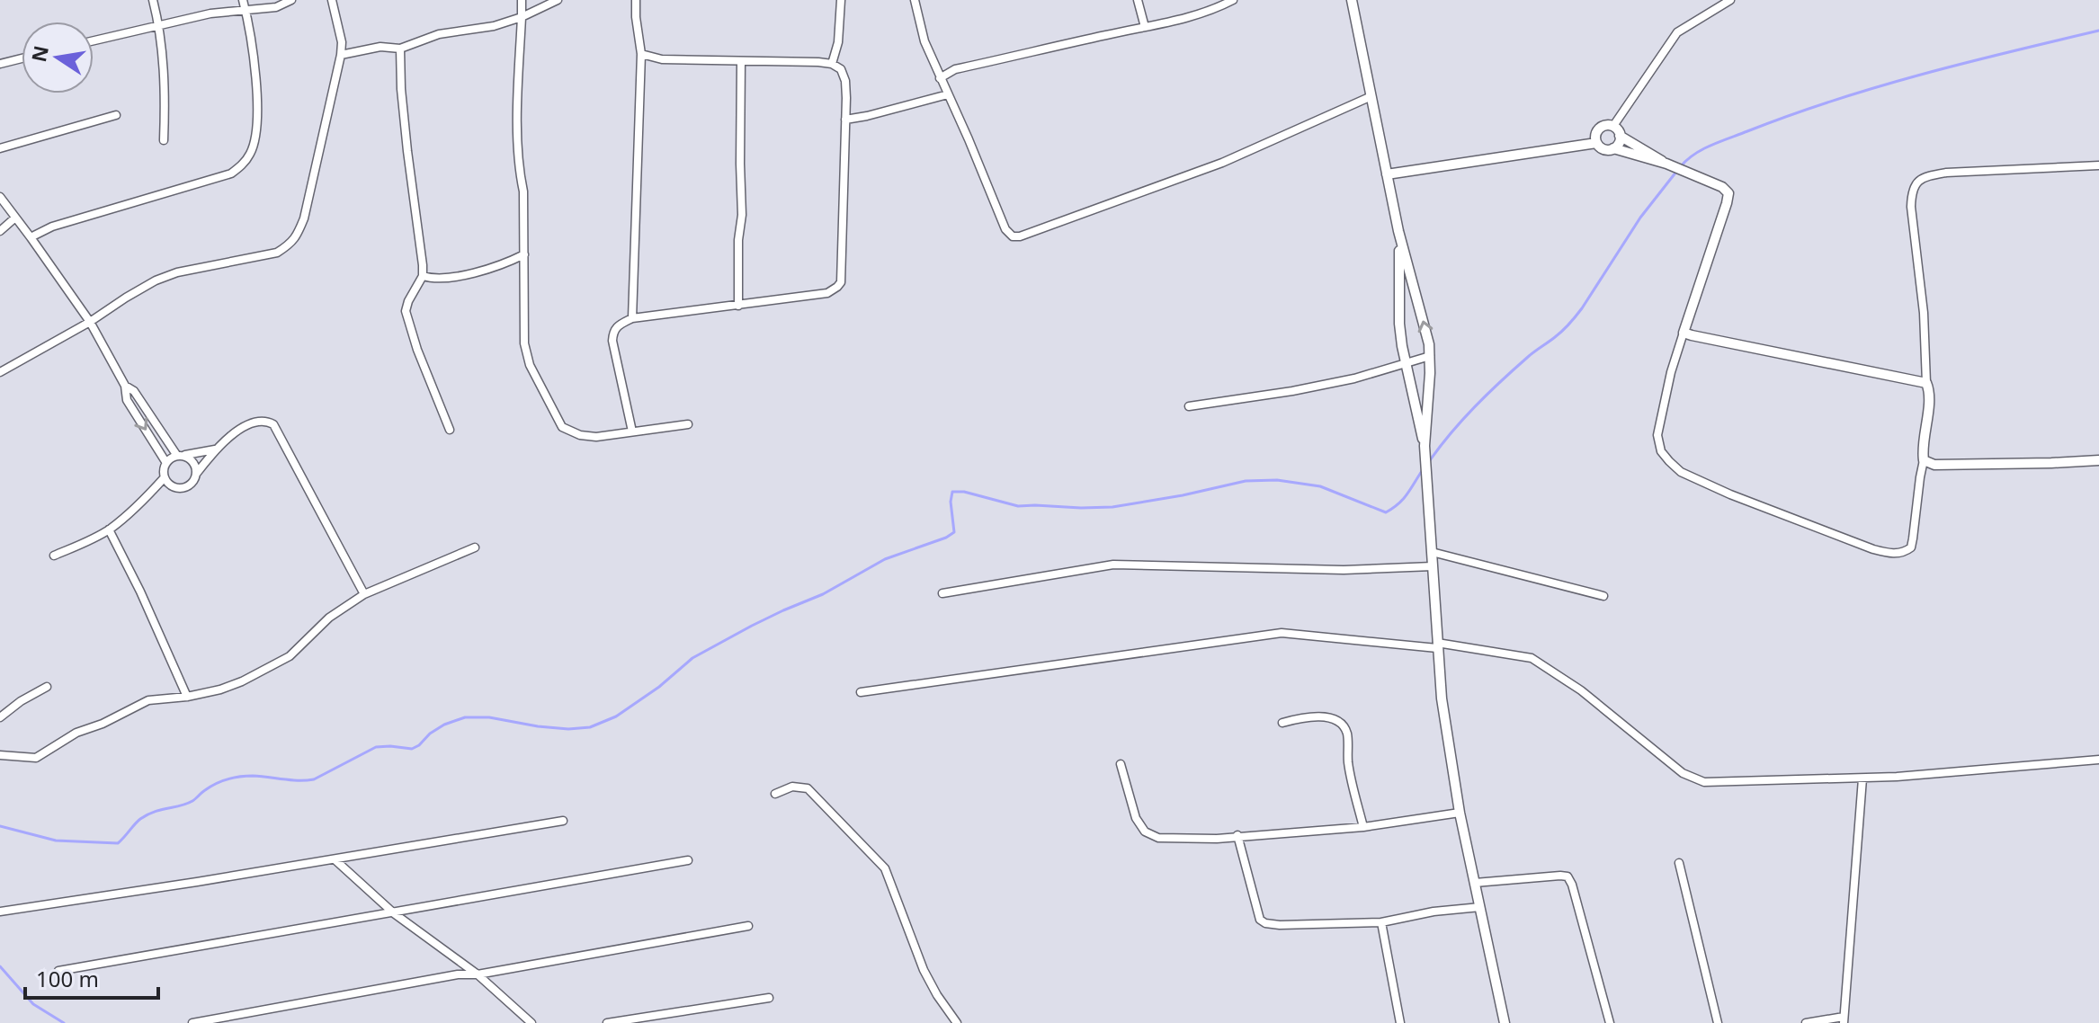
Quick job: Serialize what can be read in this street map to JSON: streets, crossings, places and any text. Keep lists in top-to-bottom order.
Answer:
{
  "scale_bar": "100 m",
  "north": "left"
}
